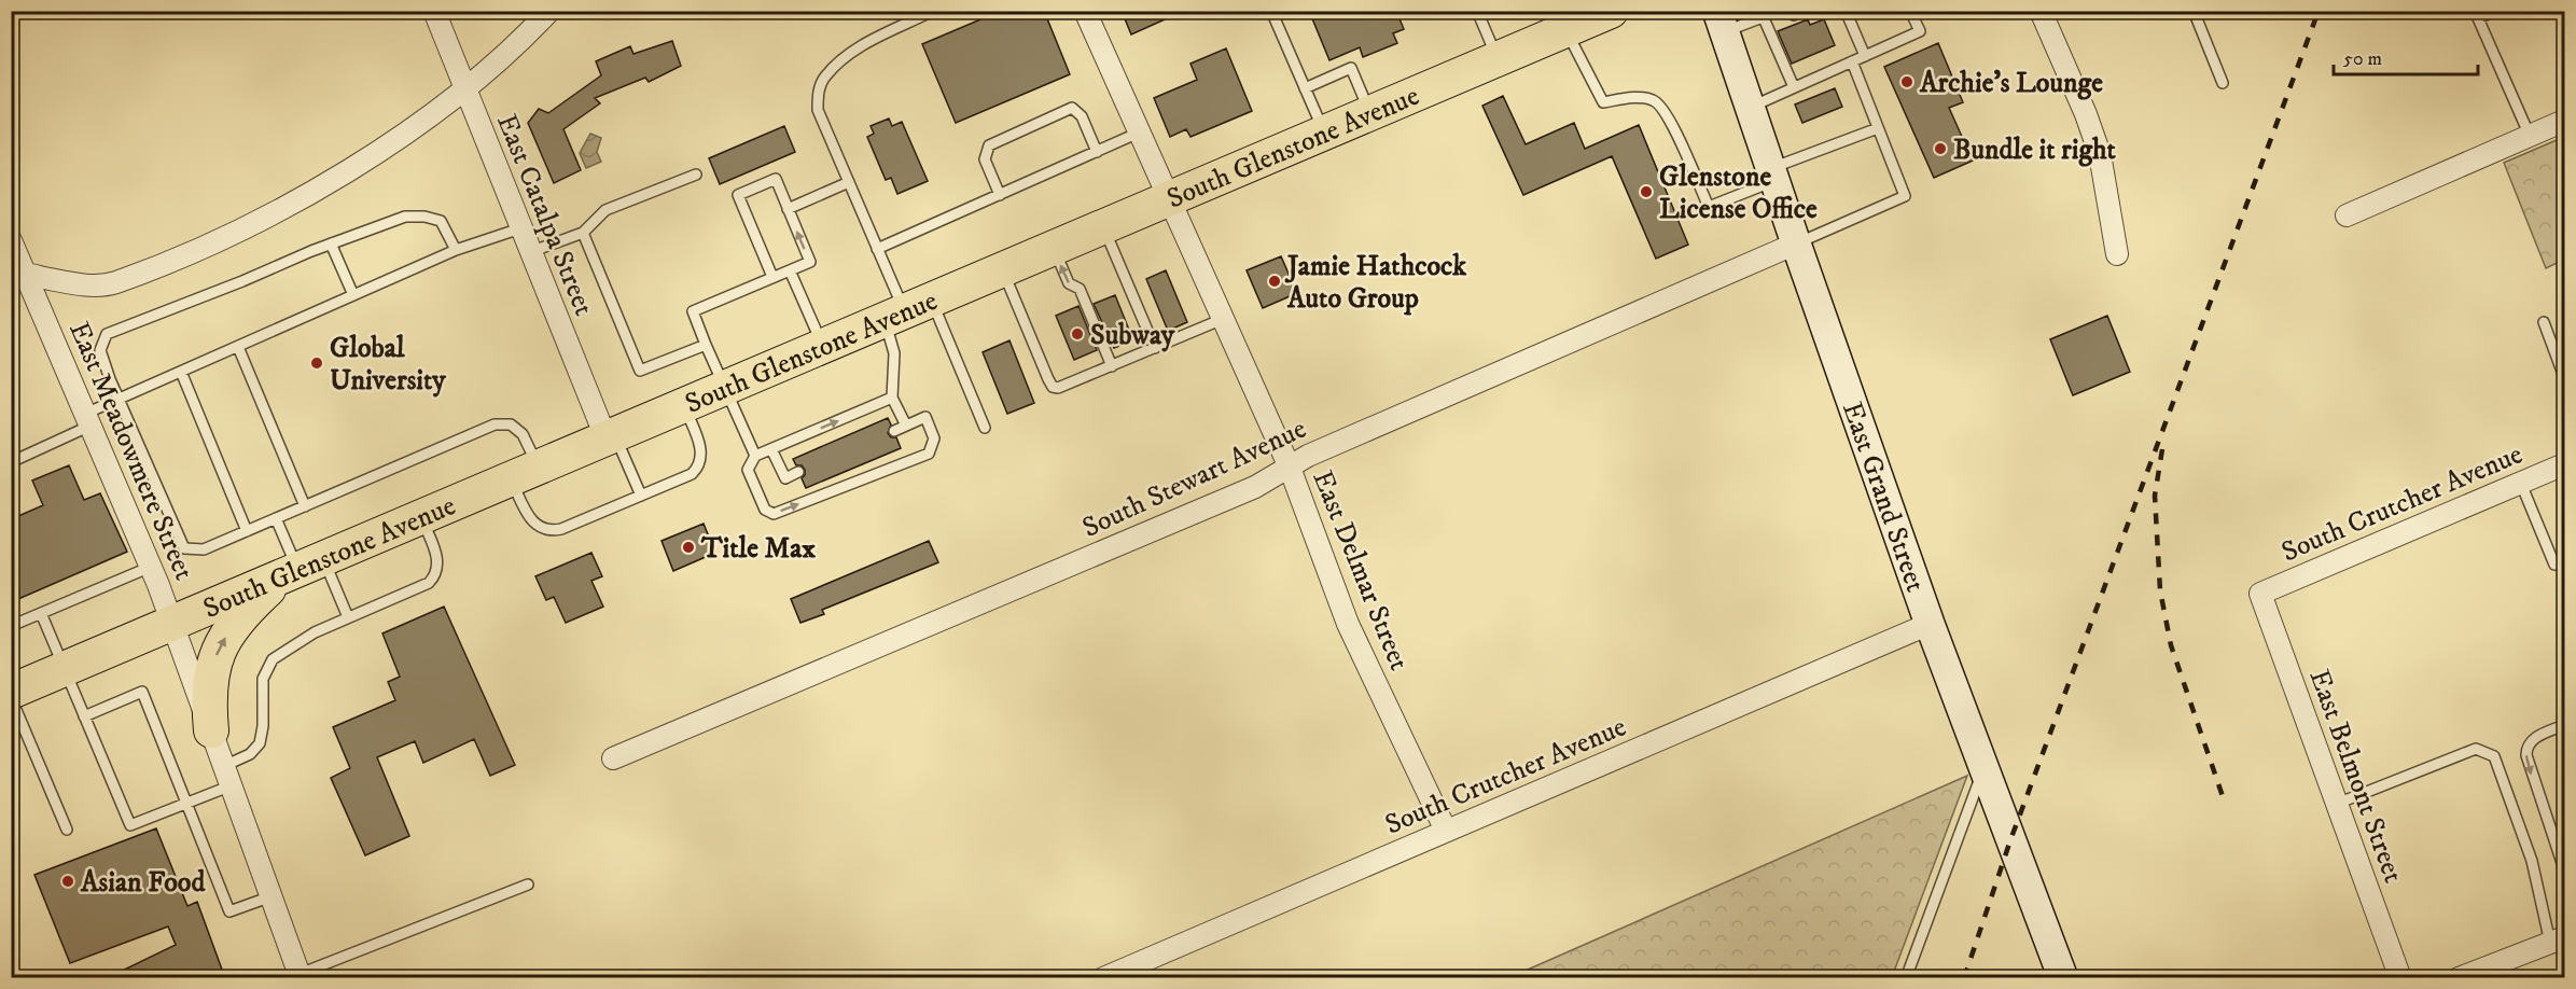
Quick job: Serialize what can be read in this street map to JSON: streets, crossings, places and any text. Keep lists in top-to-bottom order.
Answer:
{
  "streets": {
    "main road": ["South Glenstone Avenue", "East Grand Street"],
    "street": [
      "East Catalpa Street",
      "East Meadowmere Street",
      "South Stewart Avenue",
      "South Crutcher Avenue",
      "East Delmar Street",
      "East Belmont Street"
    ]
  },
  "crossings": [
    ["South Glenstone Avenue", "East Catalpa Street"],
    ["South Glenstone Avenue", "East Meadowmere Street"],
    ["South Glenstone Avenue", "East Delmar Street"],
    ["South Stewart Avenue", "East Grand Street"],
    ["South Stewart Avenue", "East Delmar Street"],
    ["East Grand Street", "South Crutcher Avenue"],
    ["South Crutcher Avenue", "East Delmar Street"],
    ["South Crutcher Avenue", "East Belmont Street"]
  ],
  "places": [
    "Archie's Lounge",
    "Bundle it right",
    "Glenstone License Office",
    "Jamie Hathcock Auto Group",
    "Subway",
    "Global University",
    "Title Max",
    "Asian Food"
  ],
  "scale_bar": "50 m"
}
